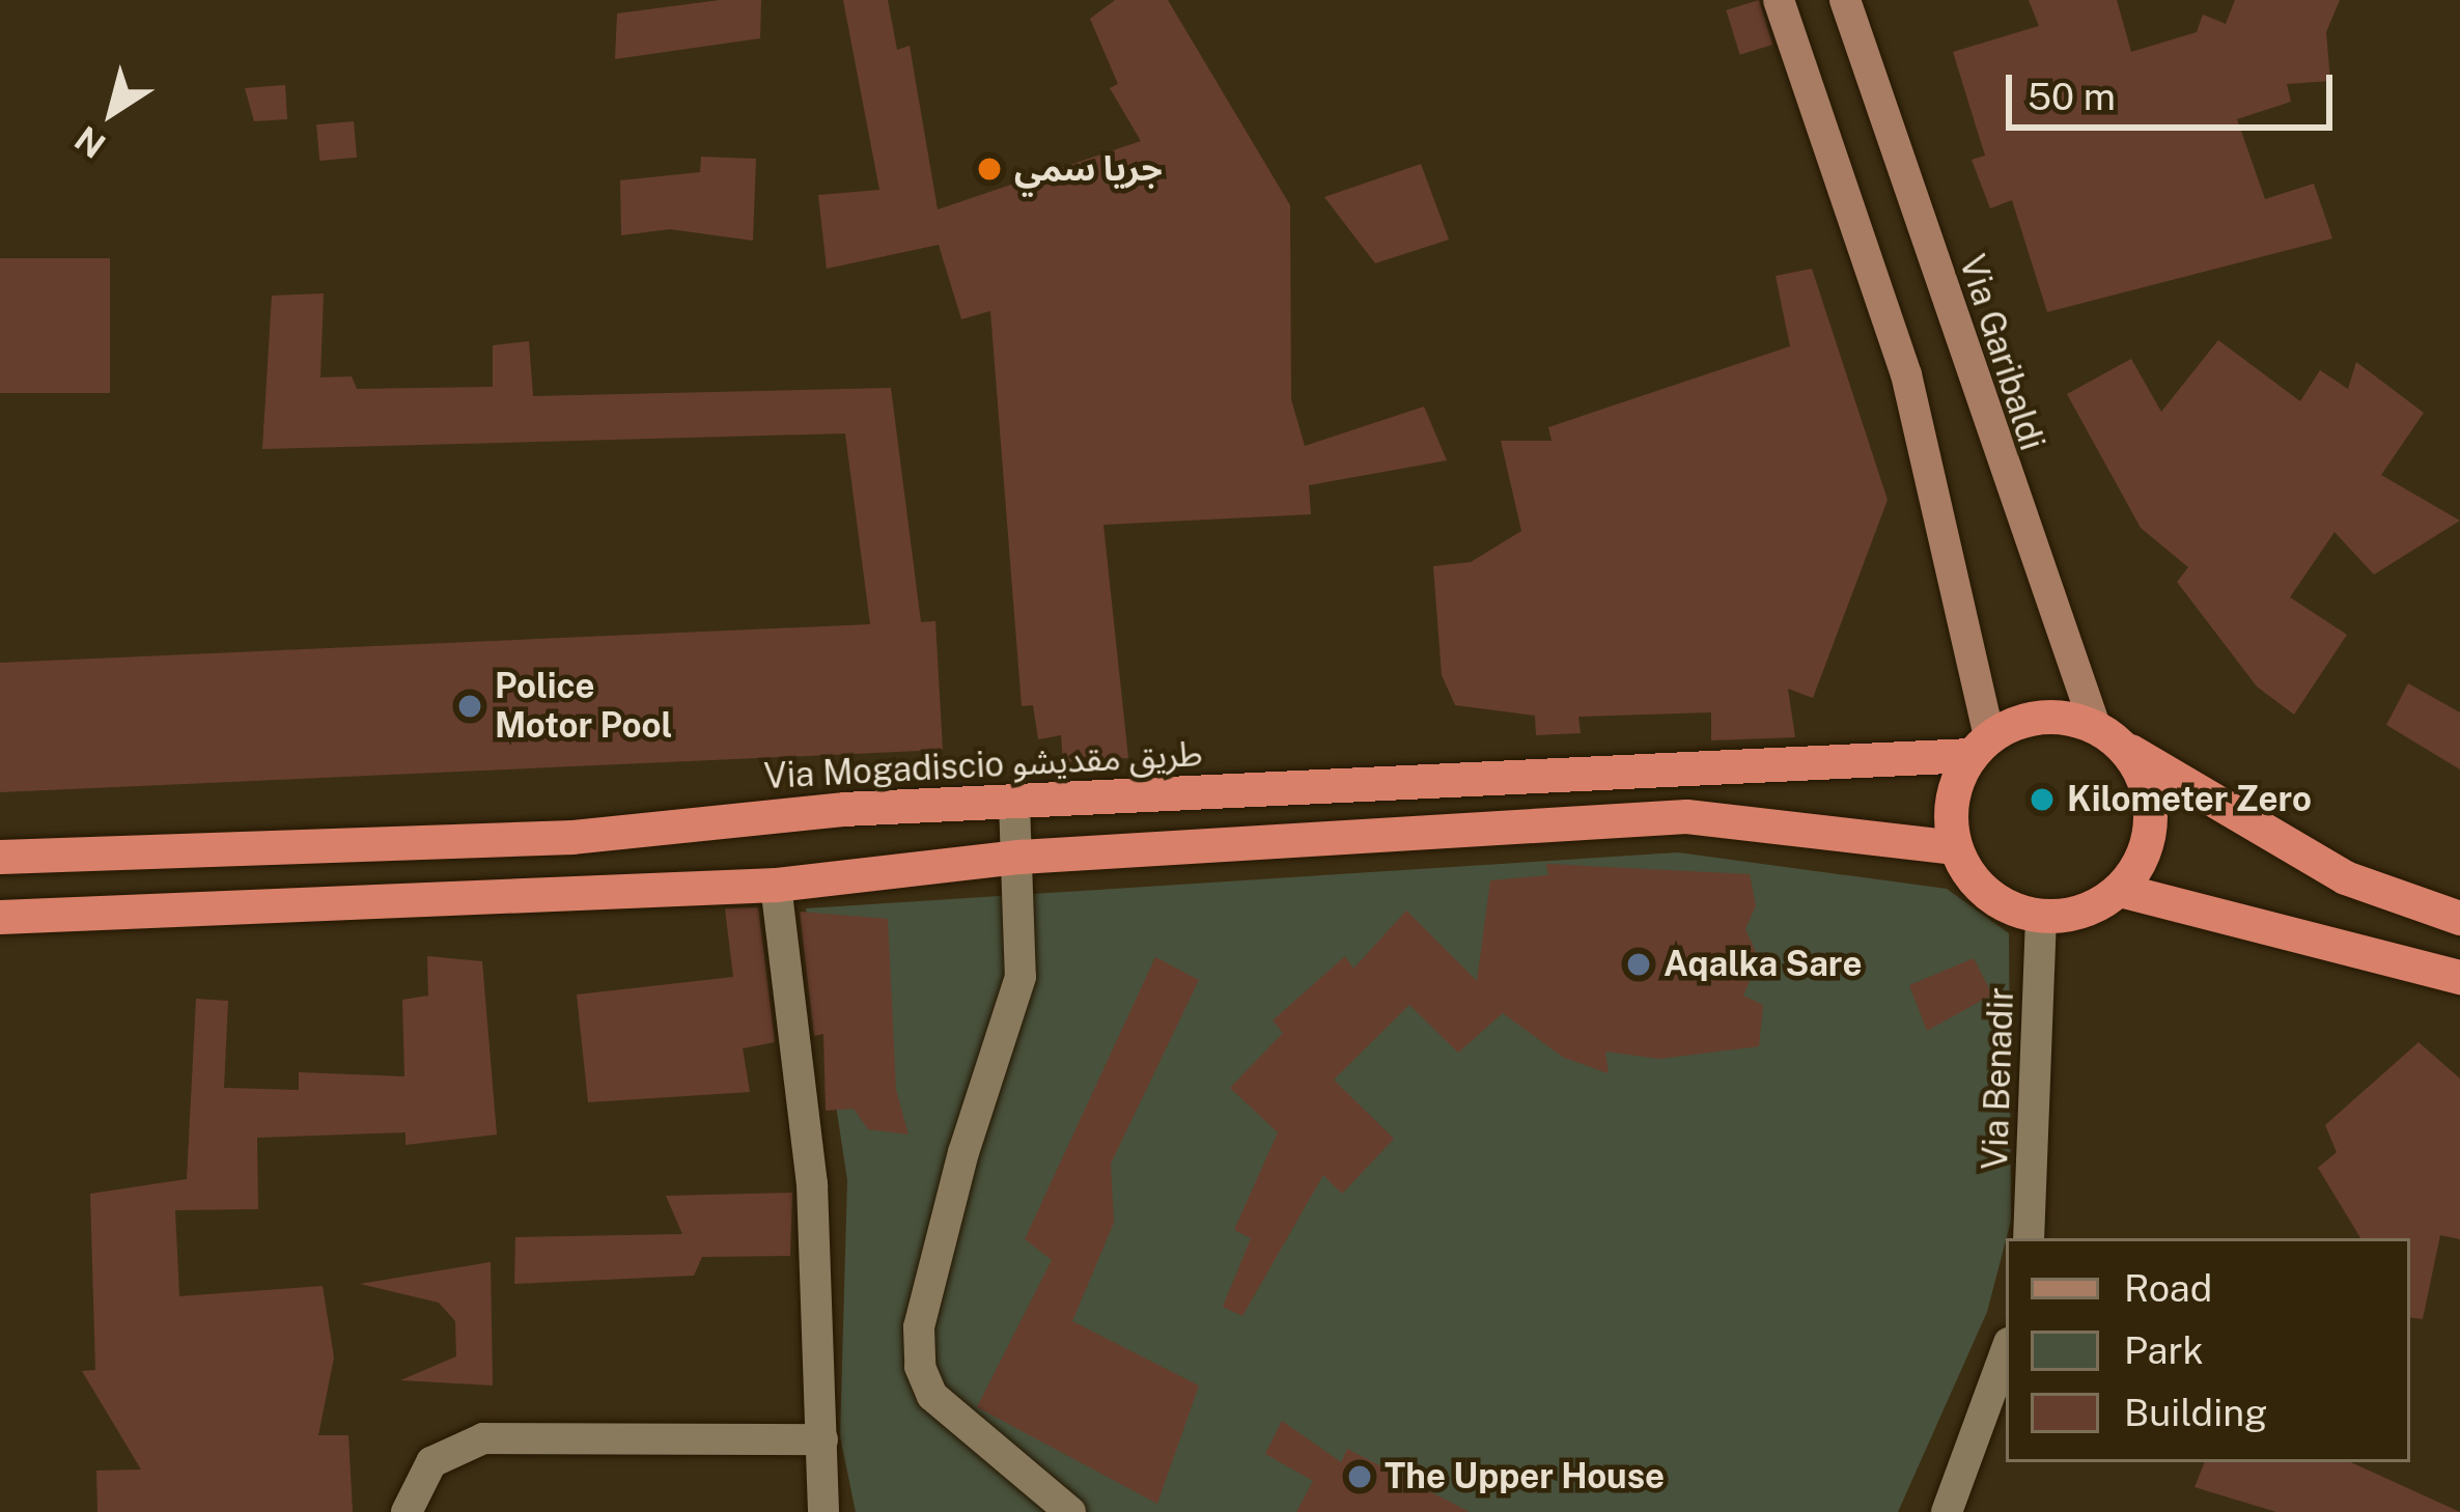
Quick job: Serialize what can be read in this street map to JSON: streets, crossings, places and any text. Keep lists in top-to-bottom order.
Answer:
{
  "streets": {
    "highway": ["Via Mogadiscio طريق مقديشو"],
    "main road": ["Via Garibaldi"],
    "street": ["Via Benadir"]
  },
  "crossings": [
    ["Via Garibaldi", "Via Mogadiscio طريق مقديشو"],
    ["Via Garibaldi", "Via Benadir"],
    ["Via Mogadiscio طريق مقديشو", "Via Benadir"]
  ],
  "places": [
    "جريا سمي",
    "Police Motor Pool",
    "Kilometer Zero",
    "Aqalka Sare",
    "The Upper House"
  ],
  "legend": ["Road", "Park", "Building"],
  "scale_bar": "50 m",
  "north": "bottom left"
}
